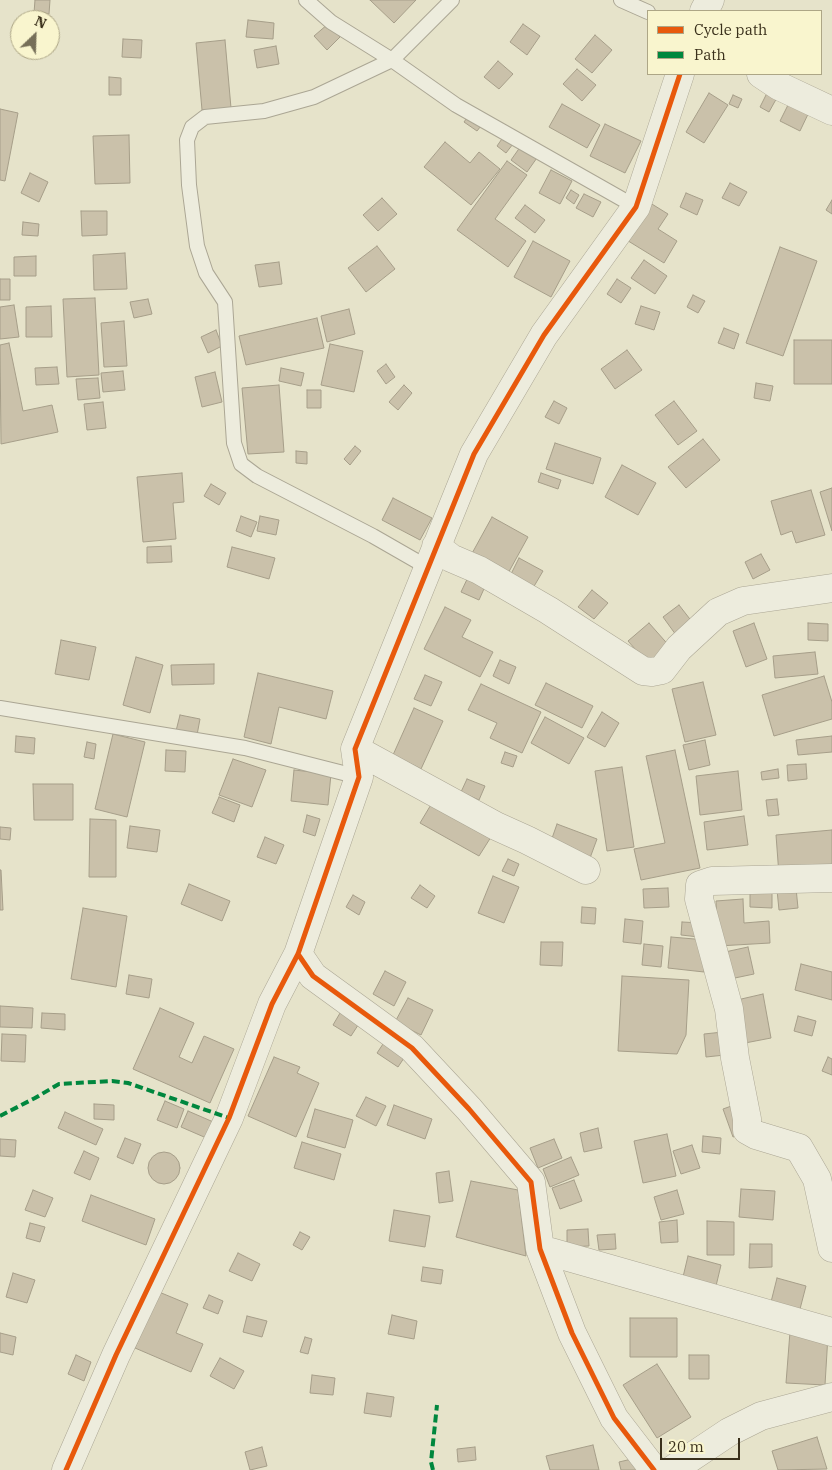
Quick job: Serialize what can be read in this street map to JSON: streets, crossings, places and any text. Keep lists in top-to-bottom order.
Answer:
{
  "legend": ["Cycle path", "Path"],
  "scale_bar": "20 m",
  "north": "top right"
}
